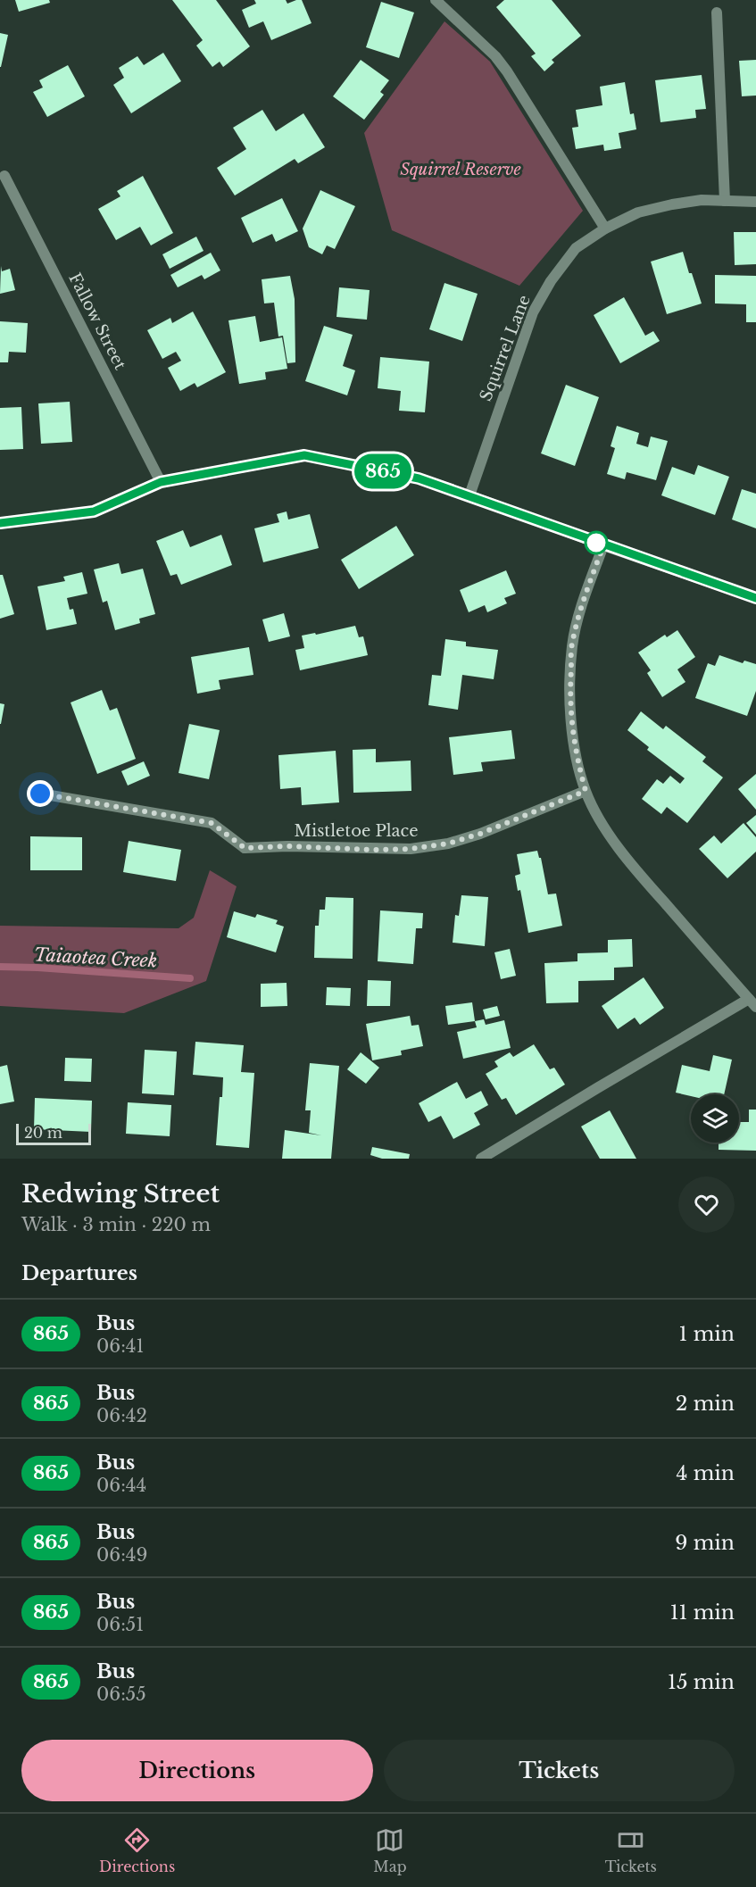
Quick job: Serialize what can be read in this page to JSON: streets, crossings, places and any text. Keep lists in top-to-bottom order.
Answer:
{
  "streets": {
    "street": ["Fallow Street", "Squirrel Lane", "Mistletoe Place"]
  },
  "water": ["Taiaotea Creek"],
  "parks": ["Squirrel Reserve"],
  "lines": ["bus line 865"],
  "scale_bar": "20 m",
  "page": {
    "on_map": "865",
    "scale": "20 m",
    "heading": [
      ["Redwing Street", "Walk · 3 min · 220 m"],
      "Departures"
    ],
    "list": [
      {
        "mark": "865",
        "name": "Bus",
        "note": "06:41",
        "value": "1 min"
      },
      {
        "mark": "865",
        "name": "Bus",
        "note": "06:42",
        "value": "2 min"
      },
      {
        "mark": "865",
        "name": "Bus",
        "note": "06:44",
        "value": "4 min"
      },
      {
        "mark": "865",
        "name": "Bus",
        "note": "06:49",
        "value": "9 min"
      },
      {
        "mark": "865",
        "name": "Bus",
        "note": "06:51",
        "value": "11 min"
      },
      {
        "mark": "865",
        "name": "Bus",
        "note": "06:55",
        "value": "15 min"
      }
    ],
    "buttons": ["Directions", "Tickets"],
    "tabs": ["Directions", "Map", "Tickets"]
  }
}
